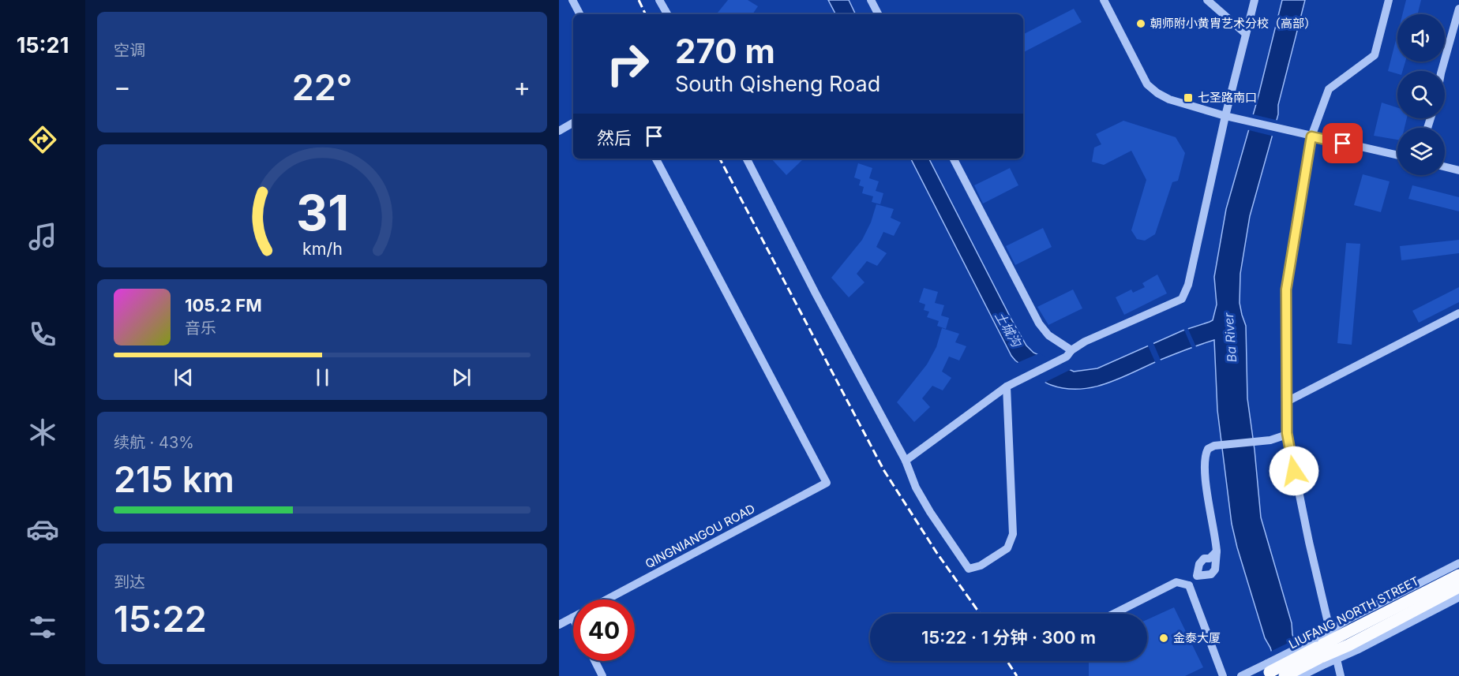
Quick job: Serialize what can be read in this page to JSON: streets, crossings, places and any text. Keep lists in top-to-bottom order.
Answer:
{
  "streets": {
    "main road": ["LIUFANG NORTH STREET"],
    "street": ["QINGNIANGOU ROAD"]
  },
  "water": ["土城沟", "Ba River"],
  "places": {
    "other": ["朝师附小黄胄艺术分校（高部）", "金泰大厦"],
    "transit": ["七圣路南口"]
  },
  "page": {
    "tabs": "15:21",
    "tile": [
      "空调",
      ["续航 · 43%", "215 km"],
      ["到达", "15:22"]
    ],
    "turn": ["270 m", "South Qisheng Road"],
    "heat": ["−", "22°", "+"],
    "then": "然后",
    "song": ["105.2 FM", "音乐"],
    "limit": "40",
    "trip": "15:22 · 1 分钟 · 300 m",
    "gauge": ["31", "km/h"]
  }
}
